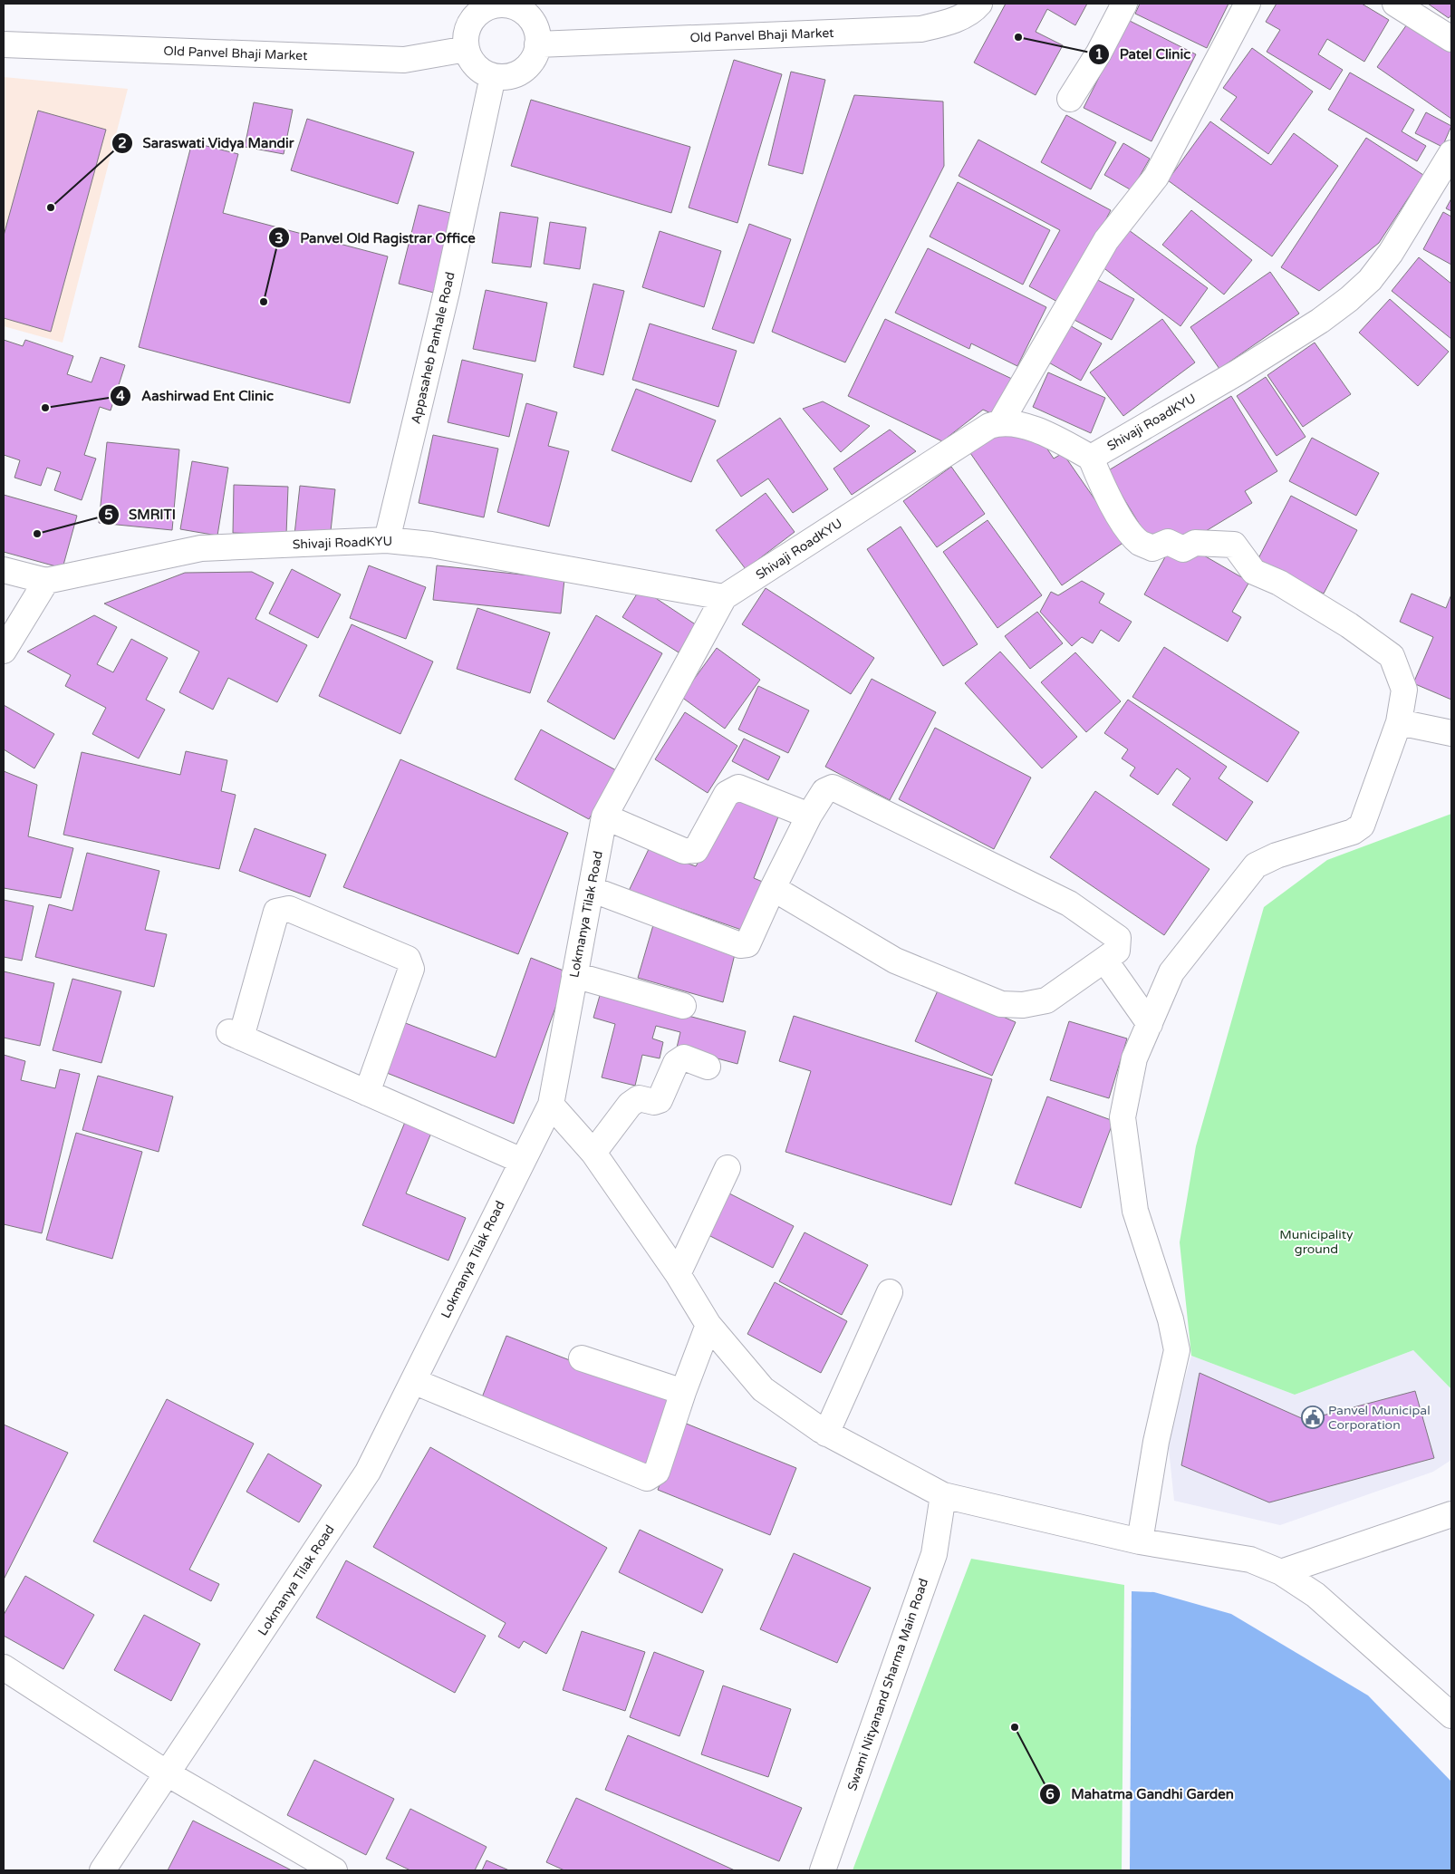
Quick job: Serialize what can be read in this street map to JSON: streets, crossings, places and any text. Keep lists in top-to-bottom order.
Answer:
{
  "streets": {
    "street": [
      "Old Panvel Bhaji Market",
      "Appasaheb Panhale Road",
      "Shivaji RoadKYU",
      "Lokmanya Tilak Road",
      "Swami Nityanand Sharma Main Road"
    ]
  },
  "crossings": [
    ["Old Panvel Bhaji Market", "Appasaheb Panhale Road"],
    ["Appasaheb Panhale Road", "Shivaji RoadKYU"],
    ["Shivaji RoadKYU", "Lokmanya Tilak Road"]
  ],
  "parks": ["Municipality ground"],
  "places": {
    "other": [
      "Patel Clinic",
      "Saraswati Vidya Mandir",
      "Panvel Old Ragistrar Office",
      "Aashirwad Ent Clinic",
      "SMRITI",
      "Mahatma Gandhi Garden"
    ],
    "public building": ["Panvel Municipal Corporation"]
  }
}
